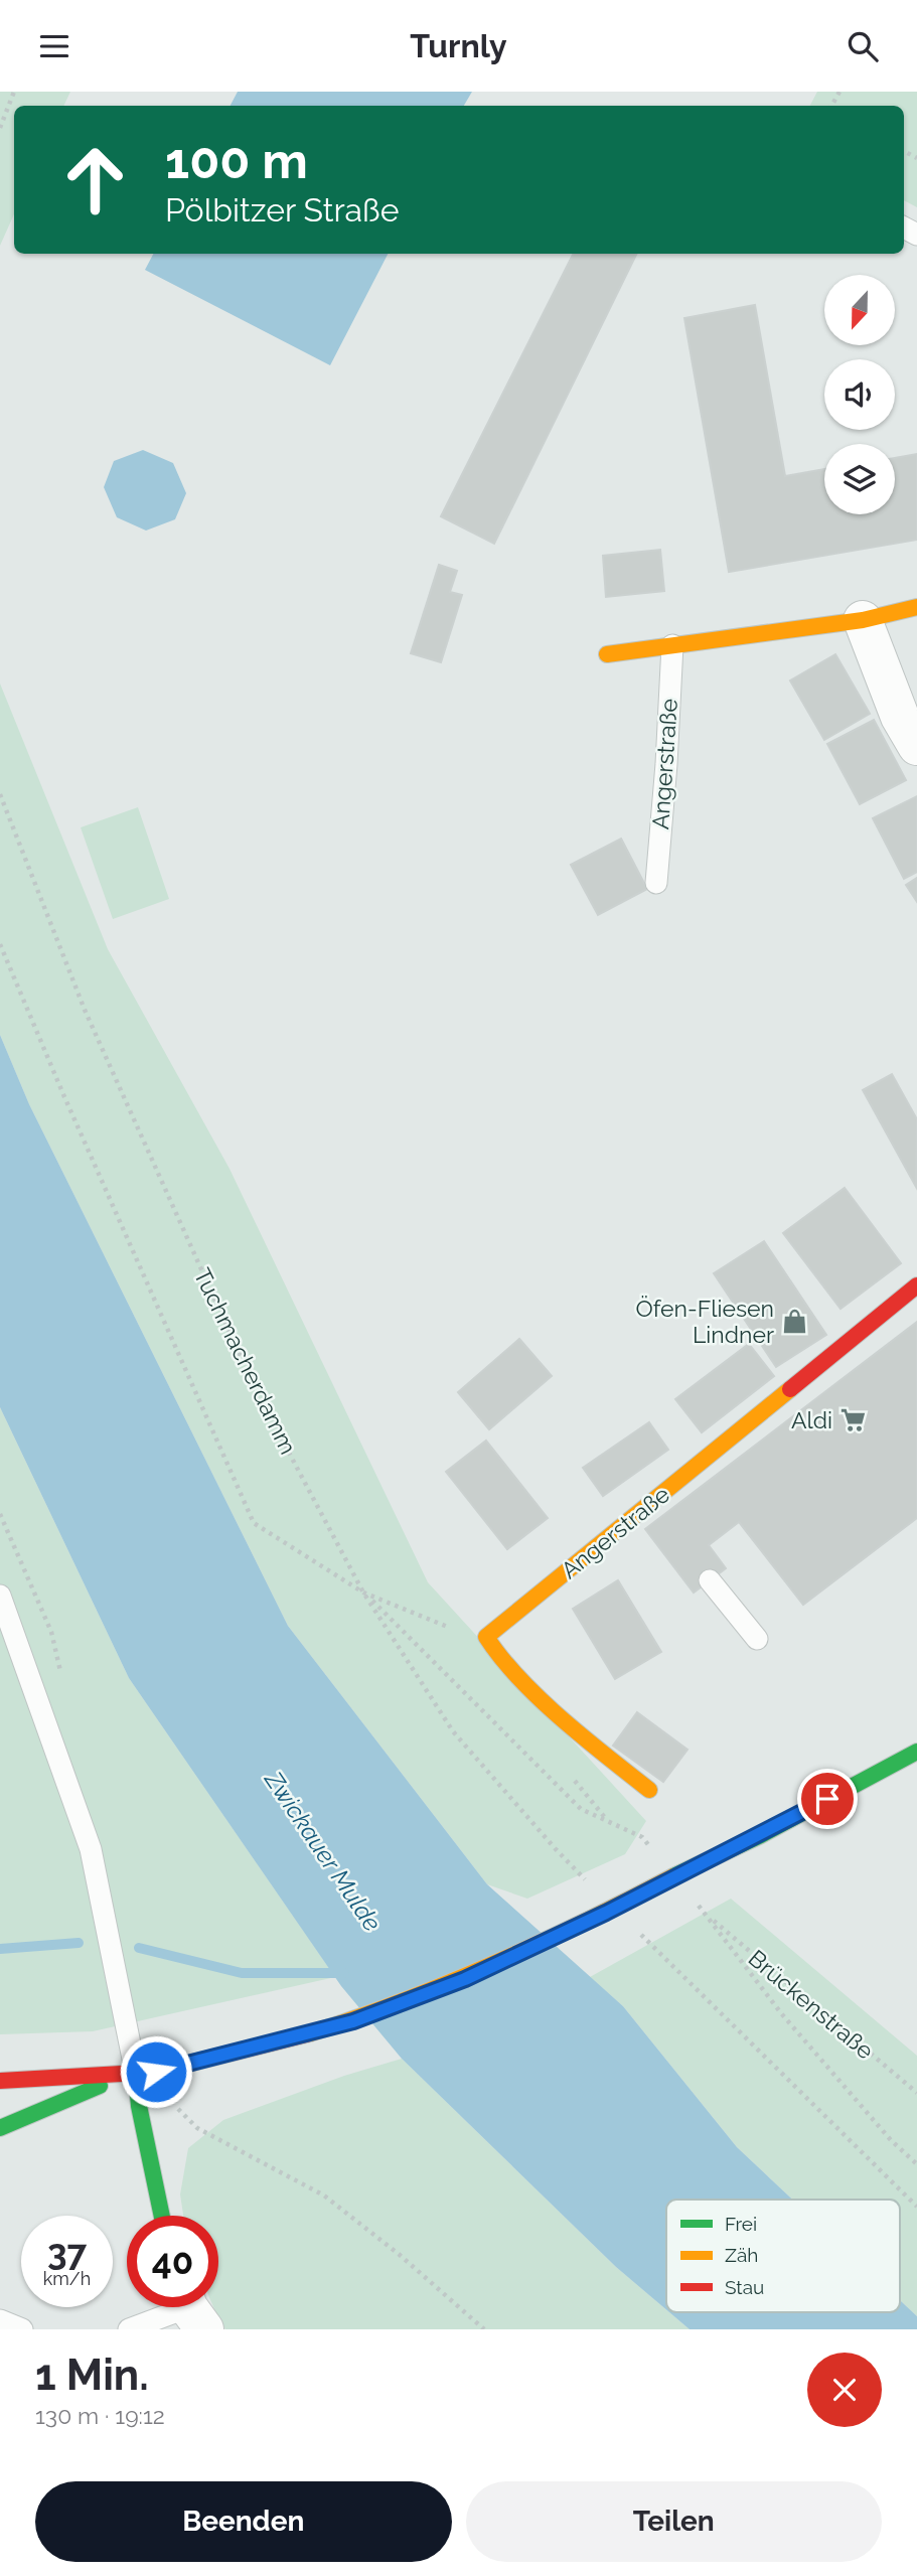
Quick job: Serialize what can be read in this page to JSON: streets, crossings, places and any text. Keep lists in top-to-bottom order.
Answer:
{
  "streets": {
    "street": ["Angerstraße"],
    "path": ["Tuchmacherdamm", "Brückenstraße"]
  },
  "water": ["Zwickauer Mulde"],
  "places": {
    "shop": ["Öfen-Fliesen Lindner"],
    "supermarket": ["Aldi"]
  },
  "legend": ["Frei", "Zäh", "Stau"],
  "north": "bottom",
  "page": {
    "header": "Turnly",
    "turn": ["100 m", "Pölbitzer Straße"],
    "speed": "37 km/h",
    "limit": "40",
    "heading": ["1 Min.", "130 m · 19:12"],
    "buttons": ["Beenden", "Teilen"]
  }
}
